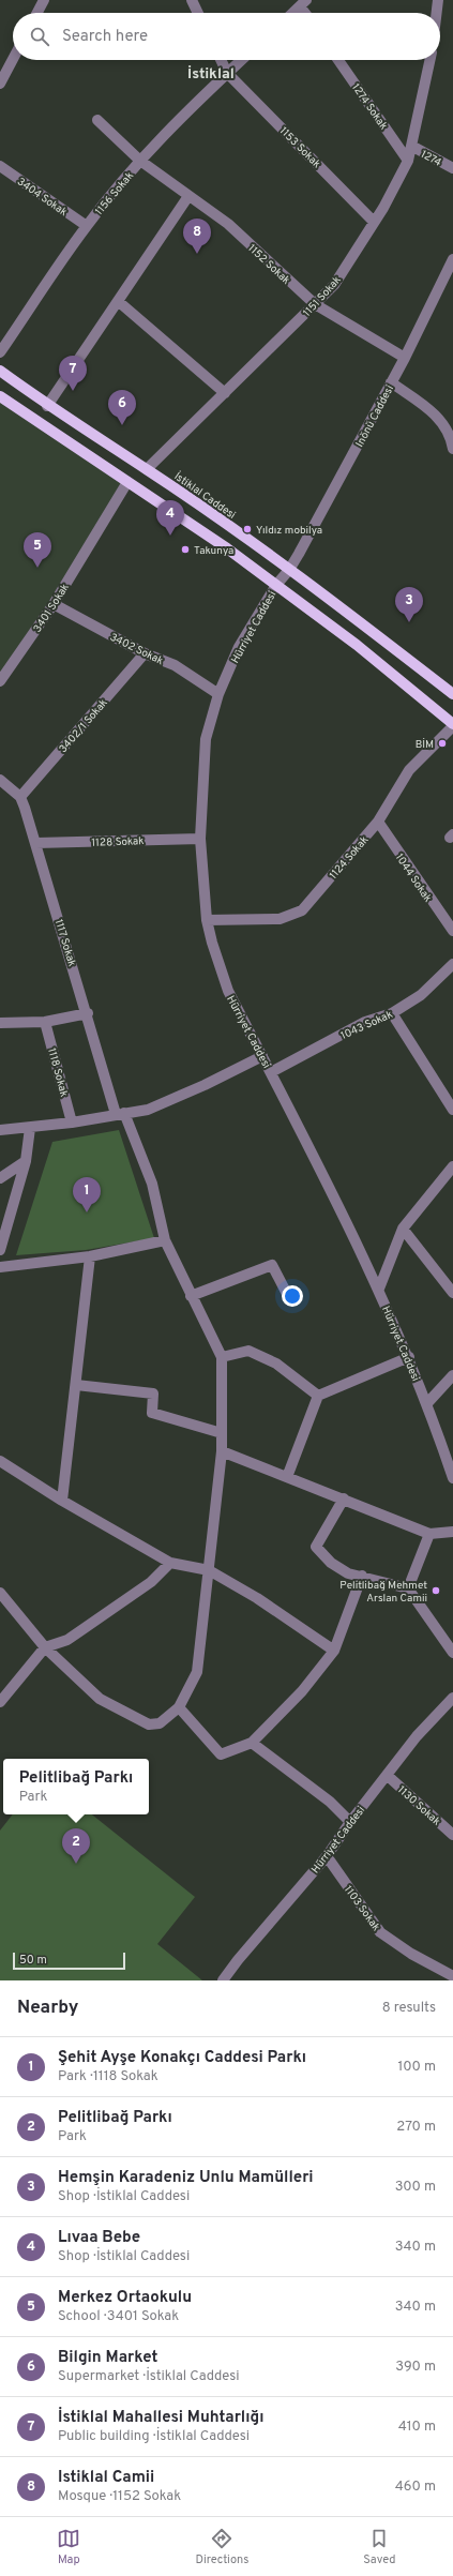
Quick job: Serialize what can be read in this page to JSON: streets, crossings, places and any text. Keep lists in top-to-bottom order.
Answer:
{
  "streets": {
    "main road": ["İstiklal Caddesi"],
    "street": [
      "1274 Sokak",
      "1153 Sokak",
      "1274",
      "1156 Sokak",
      "3404 Sokak",
      "1152 Sokak",
      "1151 Sokak",
      "Inönü Caddesi",
      "3401 Sokak",
      "Hürriyet Caddesi",
      "3402 Sokak",
      "3402/1 Sokak",
      "1128 Sokak",
      "1124 Sokak",
      "1044 Sokak",
      "1117 Sokak",
      "1043 Sokak",
      "1118 Sokak",
      "1130 Sokak",
      "1103 Sokak"
    ]
  },
  "crossings": [
    ["1274 Sokak", "1151 Sokak"],
    ["1153 Sokak", "1156 Sokak"],
    ["1153 Sokak", "1151 Sokak"],
    ["1274", "1151 Sokak"],
    ["1156 Sokak", "3404 Sokak"],
    ["1156 Sokak", "1152 Sokak"],
    ["1152 Sokak", "1151 Sokak"],
    ["1152 Sokak", "Inönü Caddesi"],
    ["1151 Sokak", "İstiklal Caddesi"],
    ["Inönü Caddesi", "İstiklal Caddesi"],
    ["Inönü Caddesi", "Hürriyet Caddesi"],
    ["İstiklal Caddesi", "Hürriyet Caddesi"],
    ["3401 Sokak", "3402 Sokak"],
    ["Hürriyet Caddesi", "3402 Sokak"],
    ["Hürriyet Caddesi", "1128 Sokak"],
    ["Hürriyet Caddesi", "1124 Sokak"],
    ["Hürriyet Caddesi", "1043 Sokak"],
    ["Hürriyet Caddesi", "1130 Sokak"],
    ["Hürriyet Caddesi", "1103 Sokak"],
    ["3402 Sokak", "3402/1 Sokak"],
    ["3402/1 Sokak", "1117 Sokak"],
    ["1128 Sokak", "1117 Sokak"],
    ["1124 Sokak", "1044 Sokak"]
  ],
  "districts": ["İstiklal"],
  "places": [
    "Yıldız mobilya",
    "Takunya",
    "BİM",
    "Pelitlibağ Mehmet Arslan Camii"
  ],
  "scale_bar": "50 m",
  "page": {
    "search": "Search here",
    "pins": [
      "8",
      "7",
      "6",
      "4",
      "5",
      "3",
      "1",
      "2"
    ],
    "popup": ["Pelitlibağ Parkı", "Park"],
    "scale": "50 m",
    "heading": ["Nearby", "8 results"],
    "list": [
      {
        "mark": "1",
        "name": "Şehit Ayşe Konakçı Caddesi Parkı",
        "note": "Park · 1118 Sokak",
        "value": "100 m"
      },
      {
        "mark": "2",
        "name": "Pelitlibağ Parkı",
        "note": "Park",
        "value": "270 m"
      },
      {
        "mark": "3",
        "name": "Hemşin Karadeniz Unlu Mamülleri",
        "note": "Shop · İstiklal Caddesi",
        "value": "300 m"
      },
      {
        "mark": "4",
        "name": "Lıvaa Bebe",
        "note": "Shop · İstiklal Caddesi",
        "value": "340 m"
      },
      {
        "mark": "5",
        "name": "Merkez Ortaokulu",
        "note": "School · 3401 Sokak",
        "value": "340 m"
      },
      {
        "mark": "6",
        "name": "Bilgin Market",
        "note": "Supermarket · İstiklal Caddesi",
        "value": "390 m"
      },
      {
        "mark": "7",
        "name": "İstiklal Mahallesi Muhtarlığı",
        "note": "Public building · İstiklal Caddesi",
        "value": "410 m"
      },
      {
        "mark": "8",
        "name": "Istiklal Camii",
        "note": "Mosque · 1152 Sokak",
        "value": "460 m"
      }
    ],
    "nav": ["Map", "Directions", "Saved"]
  }
}
